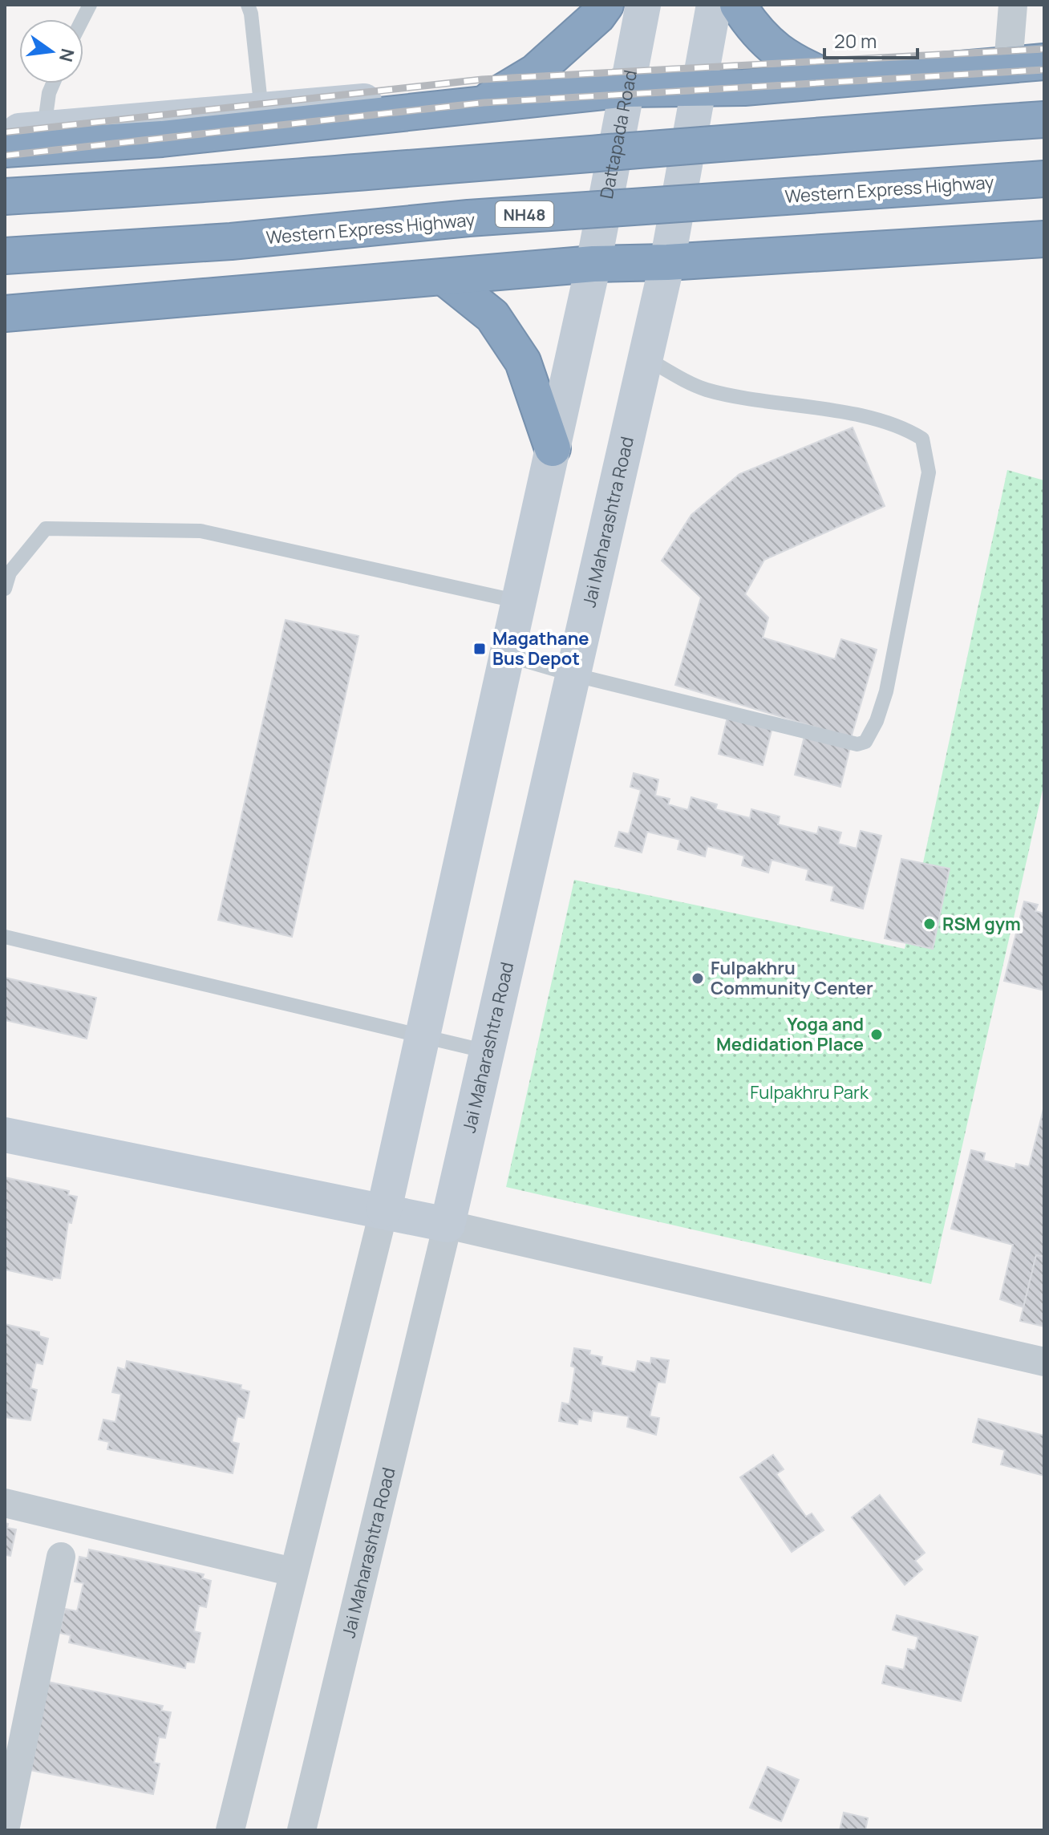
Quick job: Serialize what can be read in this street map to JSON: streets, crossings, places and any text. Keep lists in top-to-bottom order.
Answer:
{
  "streets": {
    "highway": ["Western Express Highway", "NH48"],
    "street": ["Dattapada Road", "Jai Maharashtra Road"]
  },
  "parks": ["Fulpakhru Park"],
  "places": {
    "transit": ["Magathane Bus Depot"],
    "other": ["RSM gym", "Fulpakhru Community Center", "Yoga and Medidation Place"]
  },
  "scale_bar": "20 m",
  "north": "right"
}
